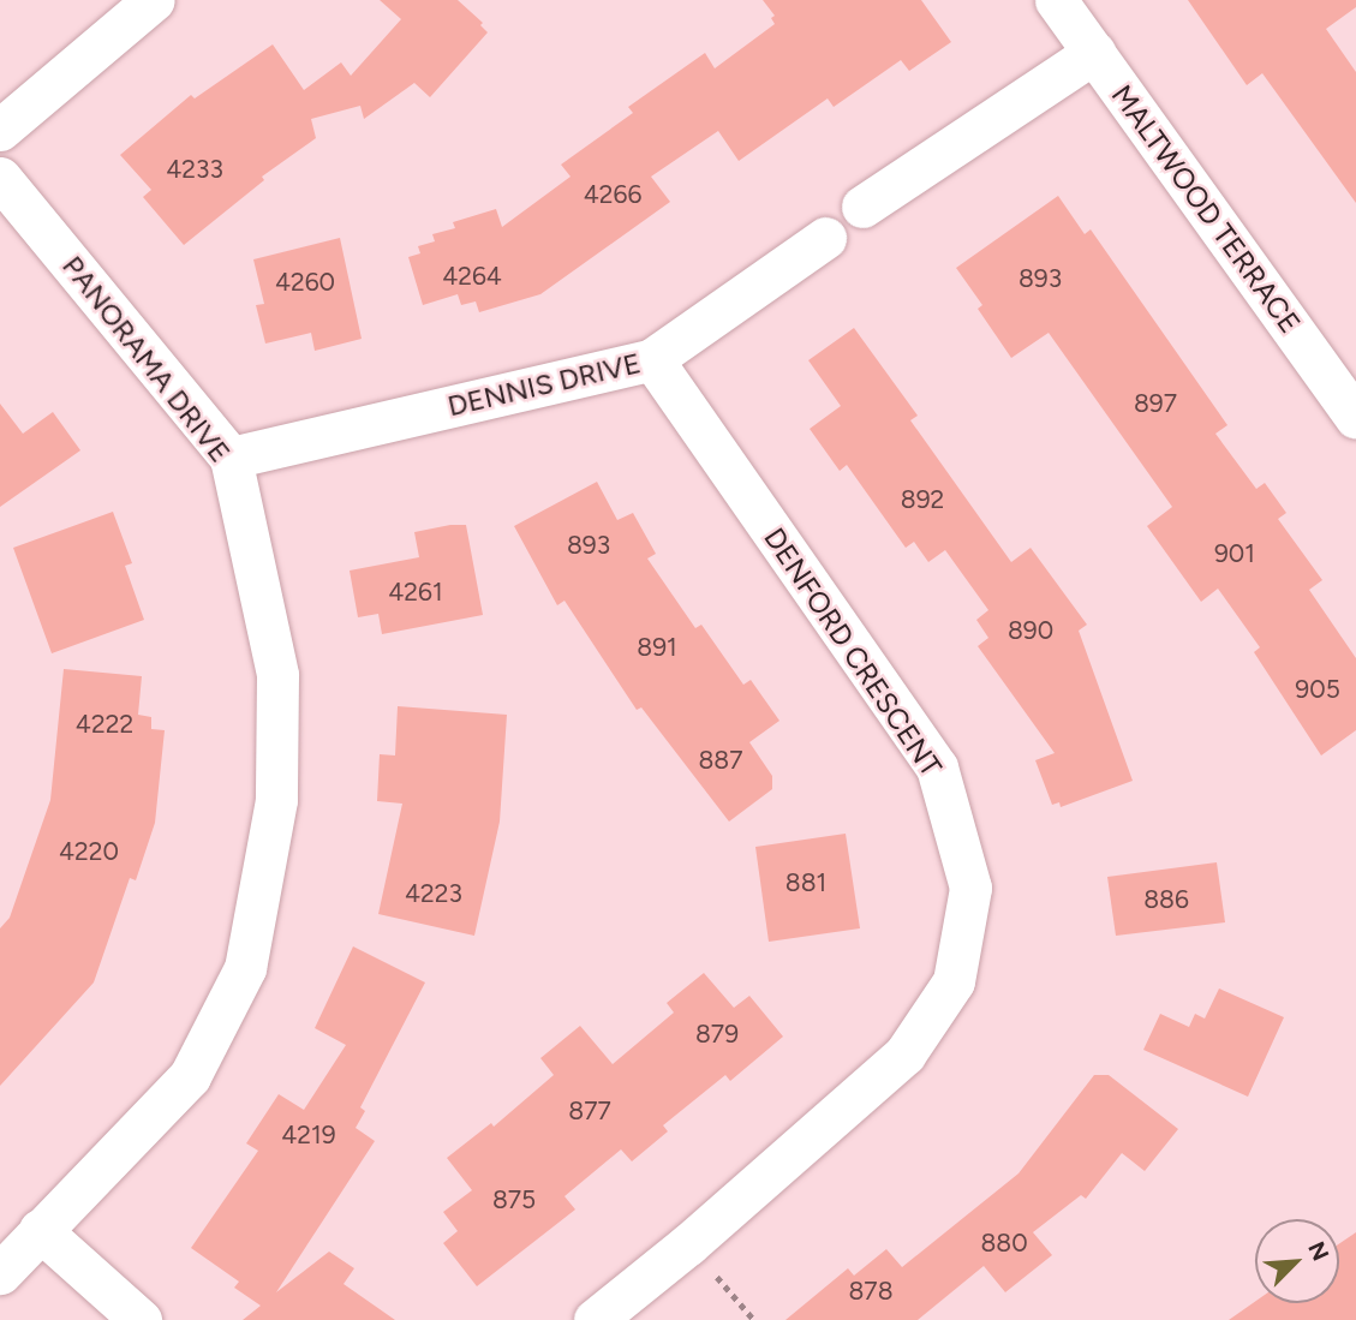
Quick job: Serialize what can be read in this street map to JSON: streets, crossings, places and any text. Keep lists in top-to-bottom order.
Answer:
{
  "streets": {
    "street": [
      "MALTWOOD TERRACE",
      "PANORAMA DRIVE",
      "DENNIS DRIVE",
      "DENFORD CRESCENT"
    ]
  },
  "crossings": [
    ["PANORAMA DRIVE", "DENNIS DRIVE"],
    ["DENNIS DRIVE", "DENFORD CRESCENT"]
  ],
  "house_numbers": [
    "4233",
    "4266",
    "4264",
    "893",
    "4260",
    "897",
    "892",
    "893",
    "901",
    "4261",
    "890",
    "891",
    "905",
    "4222",
    "887",
    "4220",
    "881",
    "4223",
    "886",
    "879",
    "877",
    "4219",
    "875",
    "880",
    "878"
  ],
  "north": "top right"
}
